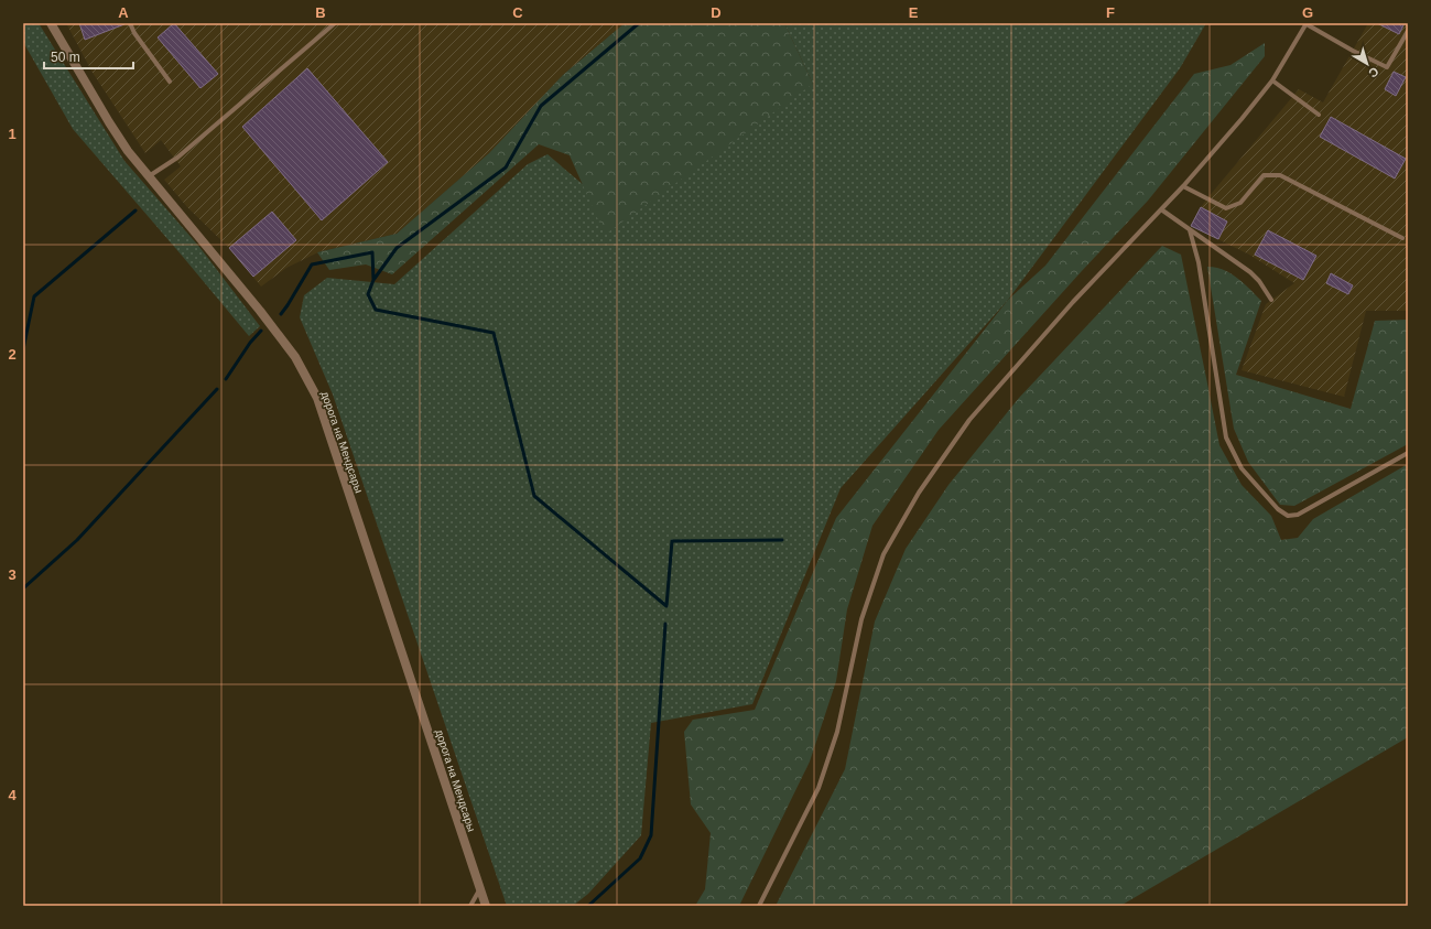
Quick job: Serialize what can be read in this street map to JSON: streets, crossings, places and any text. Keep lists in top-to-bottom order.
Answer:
{
  "streets": {
    "street": ["дорога на Мендсары"]
  },
  "scale_bar": "50 m",
  "north": "bottom right",
  "grid": {
    "columns": [
      "A",
      "B",
      "C",
      "D",
      "E",
      "F",
      "G"
    ],
    "rows": [
      "1",
      "2",
      "3",
      "4"
    ]
  }
}
